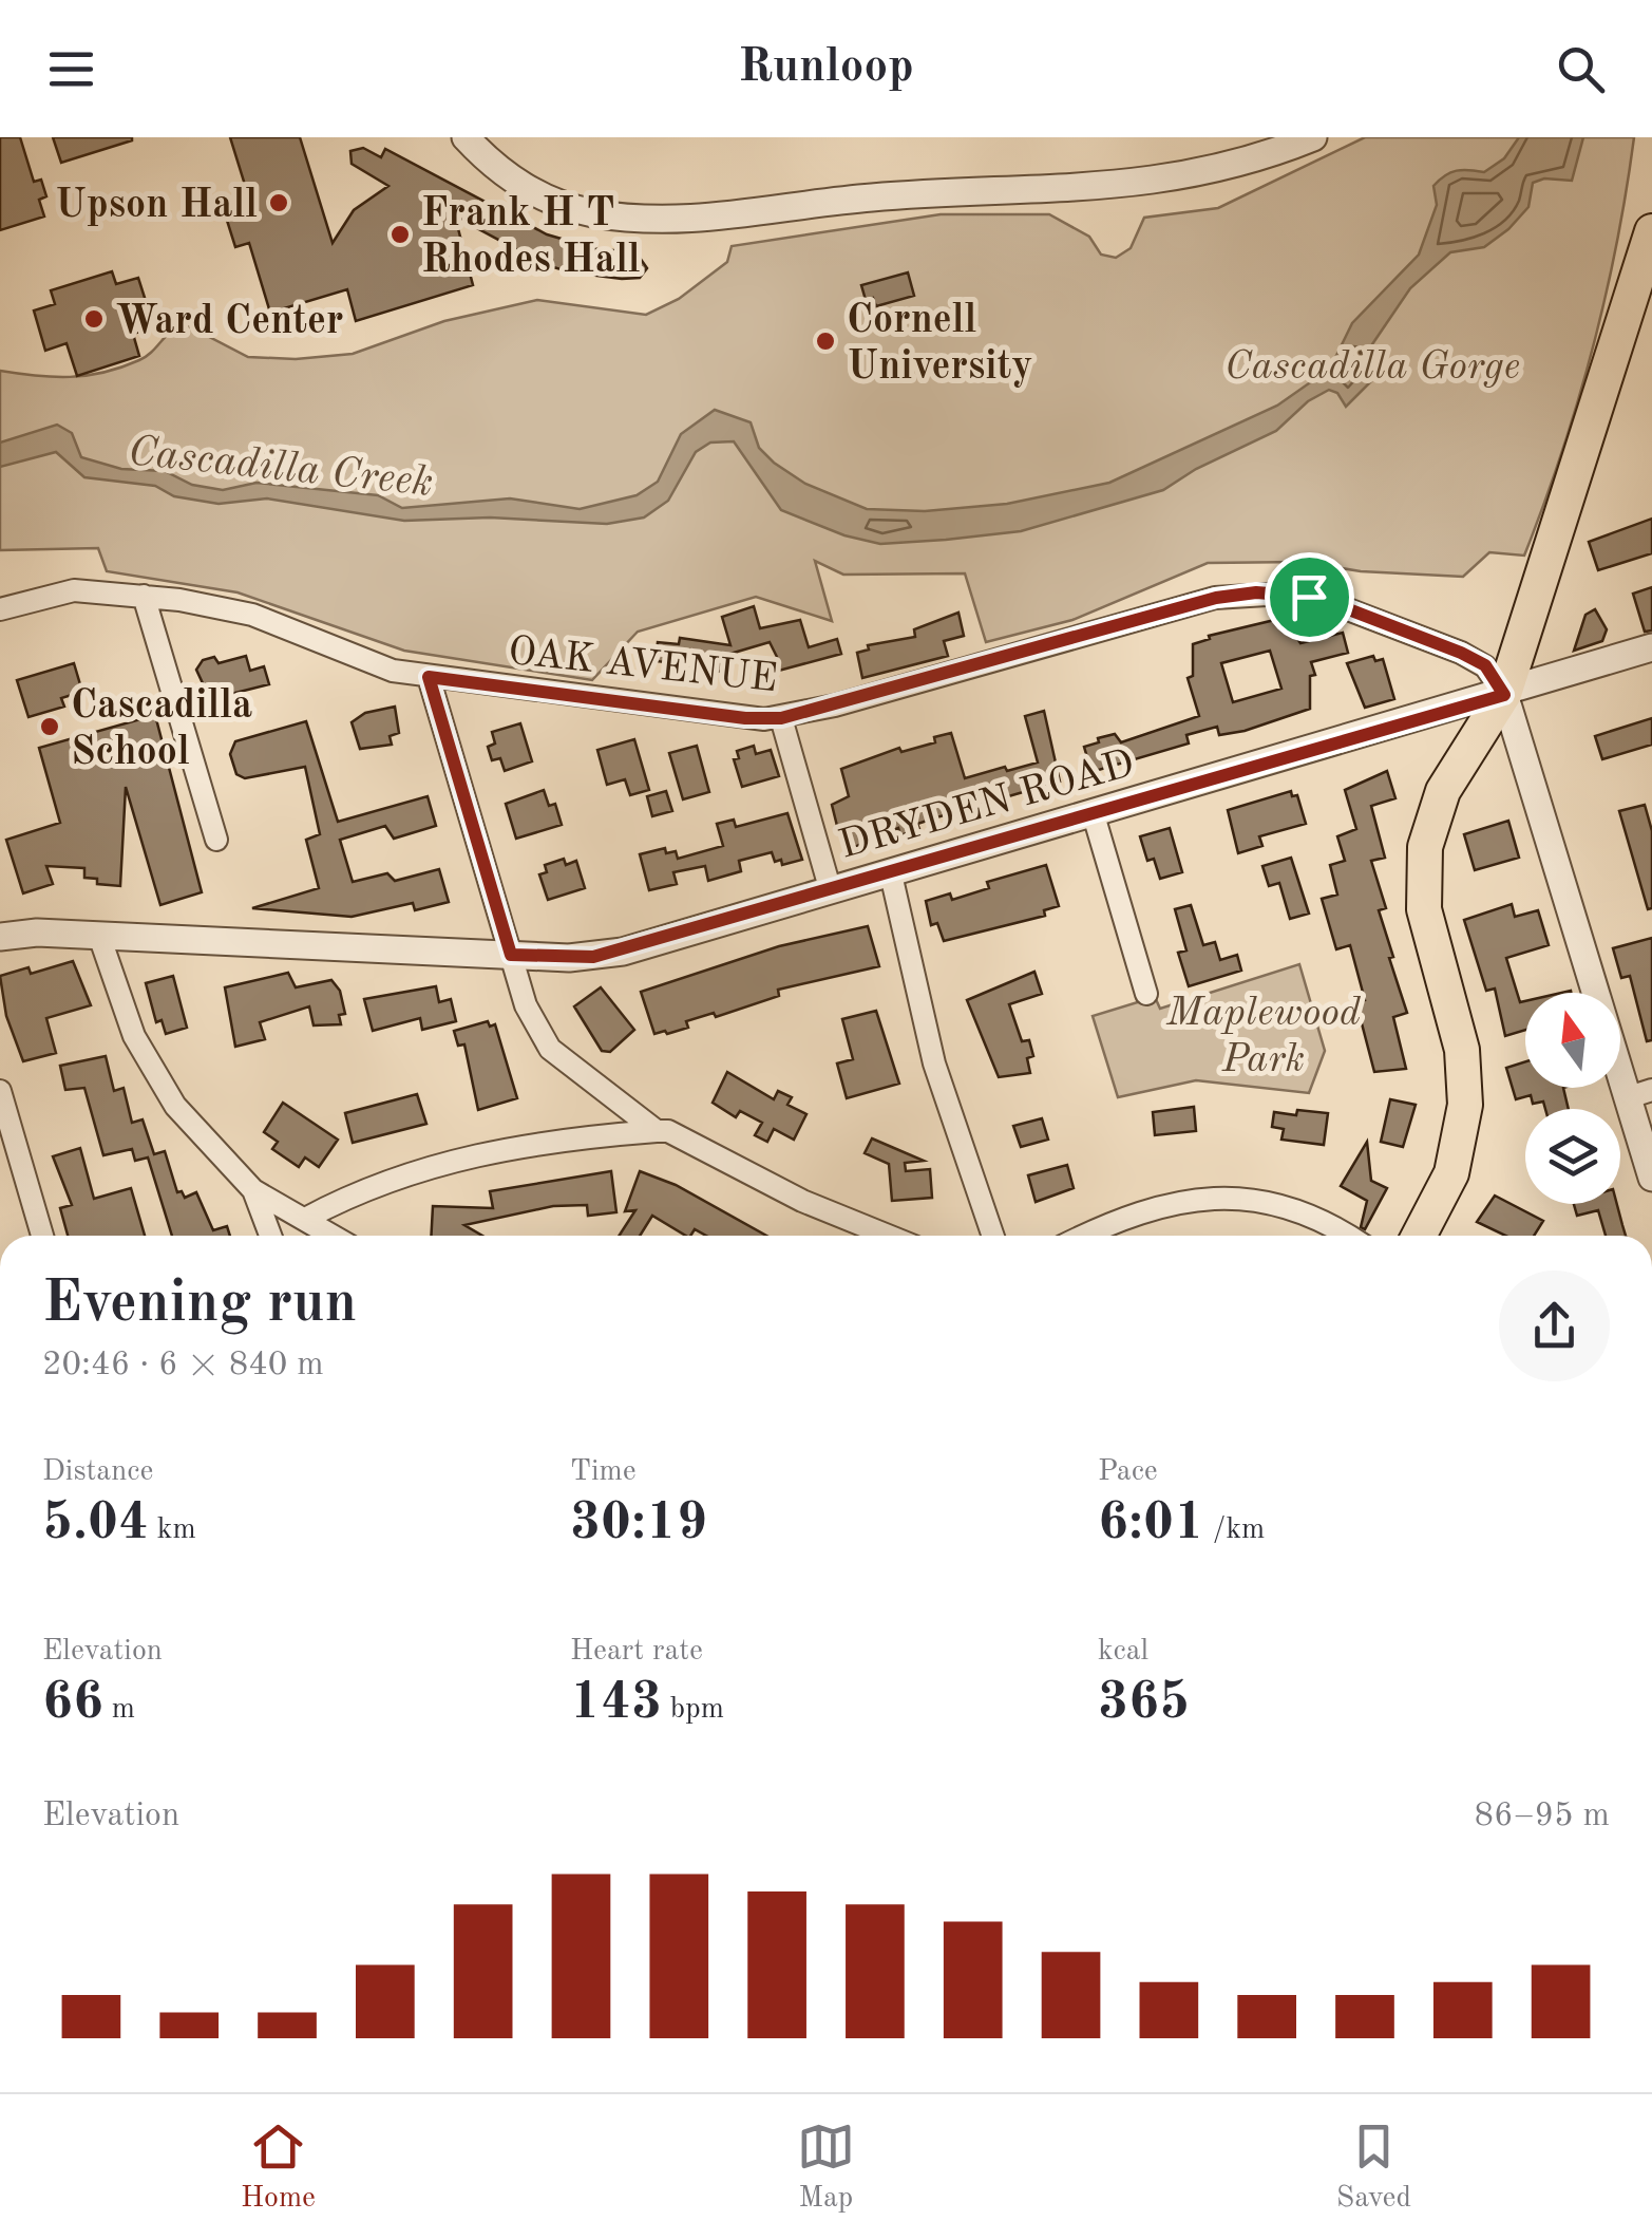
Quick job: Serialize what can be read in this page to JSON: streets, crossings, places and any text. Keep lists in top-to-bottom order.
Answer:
{
  "streets": {
    "street": ["OAK AVENUE", "DRYDEN ROAD"]
  },
  "crossings": [
    ["OAK AVENUE", "DRYDEN ROAD"]
  ],
  "water": ["Cascadilla Creek"],
  "parks": ["Cascadilla Gorge", "Maplewood Park"],
  "places": [
    "Upson Hall",
    "Frank H T Rhodes Hall",
    "Ward Center",
    "Cornell University",
    "Cascadilla School"
  ],
  "north": "top",
  "page": {
    "header": "Runloop",
    "heading": ["Evening run", "20:46 · 6 × 840 m"],
    "stats": [
      ["Distance", "5.04 km"],
      ["Time", "30:19"],
      ["Pace", "6:01 /km"],
      ["Elevation", "66 m"],
      ["Heart rate", "143 bpm"],
      ["kcal", "365"]
    ],
    "chart": ["Elevation", "86–95 m"],
    "tabs": ["Home", "Map", "Saved"]
  }
}
